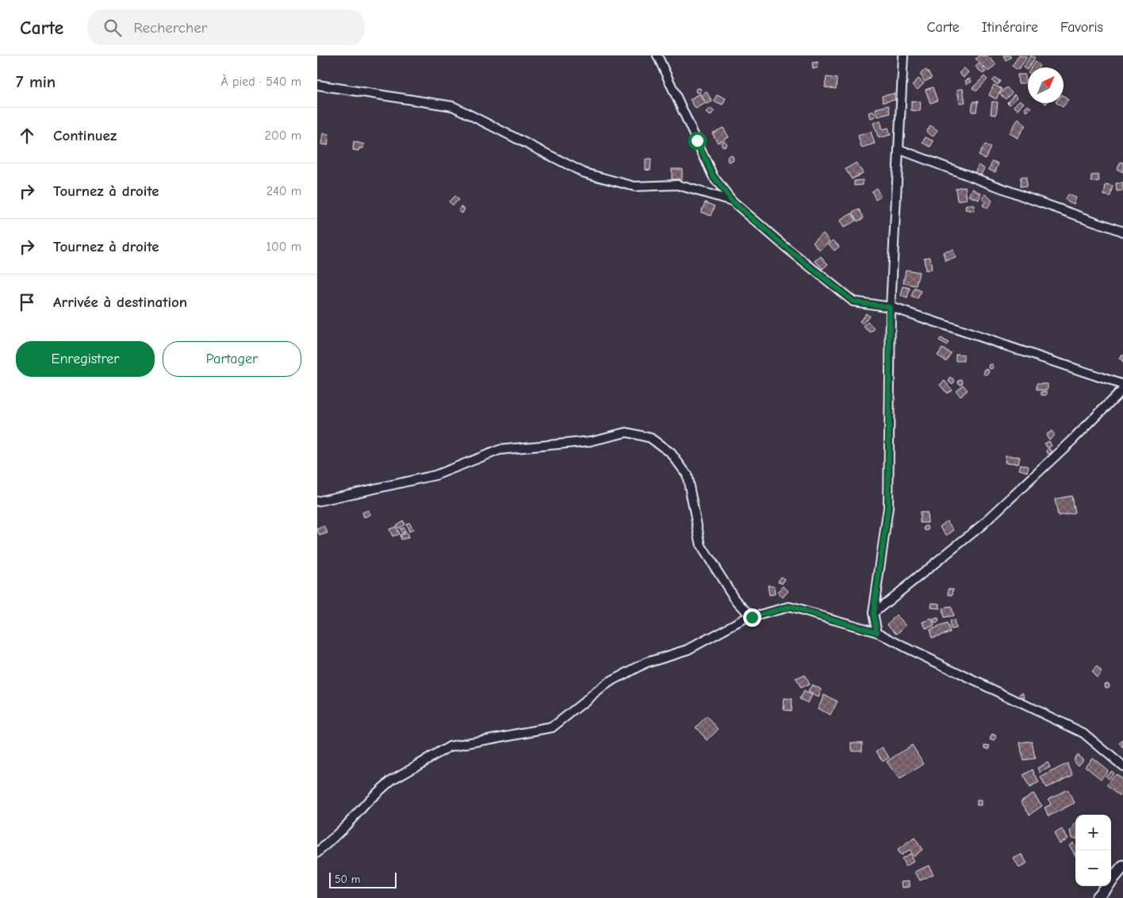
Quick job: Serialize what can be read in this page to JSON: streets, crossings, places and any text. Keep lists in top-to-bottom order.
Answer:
{
  "scale_bar": "50 m",
  "north": "top right",
  "page": {
    "header": "Carte",
    "search": "Rechercher",
    "nav": ["Carte", "Itinéraire", "Favoris"],
    "heading": ["7 min", "À pied · 540 m"],
    "list": [
      ["Continuez", "200 m"],
      ["Tournez à droite", "240 m"],
      ["Tournez à droite", "100 m"],
      "Arrivée à destination"
    ],
    "buttons": ["Enregistrer", "Partager"],
    "map_buttons": ["+", "−"],
    "scale": "50 m"
  }
}
